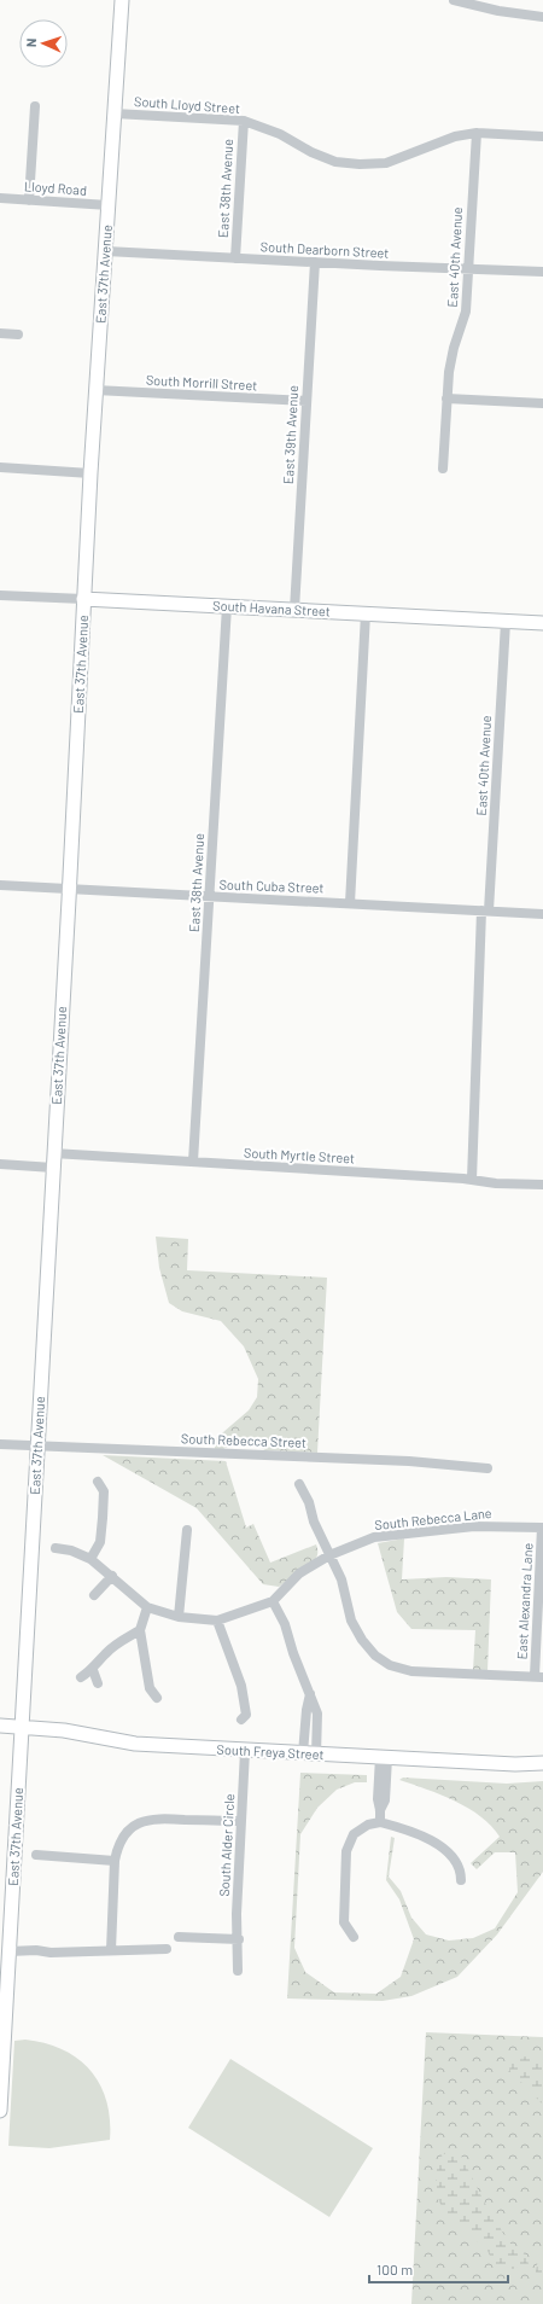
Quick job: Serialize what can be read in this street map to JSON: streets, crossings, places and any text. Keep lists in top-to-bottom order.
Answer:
{
  "streets": {
    "street": [
      "South Lloyd Street",
      "Lloyd Road",
      "East 38th Avenue",
      "South Dearborn Street",
      "East 40th Avenue",
      "East 37th Avenue",
      "South Morrill Street",
      "East 39th Avenue",
      "South Havana Street",
      "South Cuba Street",
      "South Myrtle Street",
      "South Rebecca Street",
      "South Rebecca Lane",
      "East Alexandra Lane",
      "South Freya Street",
      "South Alder Circle"
    ]
  },
  "crossings": [
    ["South Lloyd Street", "East 38th Avenue"],
    ["South Lloyd Street", "East 40th Avenue"],
    ["South Lloyd Street", "East 37th Avenue"],
    ["Lloyd Road", "East 37th Avenue"],
    ["East 38th Avenue", "South Dearborn Street"],
    ["East 38th Avenue", "South Havana Street"],
    ["East 38th Avenue", "South Cuba Street"],
    ["East 38th Avenue", "South Myrtle Street"],
    ["South Dearborn Street", "East 40th Avenue"],
    ["South Dearborn Street", "East 37th Avenue"],
    ["South Dearborn Street", "East 39th Avenue"],
    ["East 40th Avenue", "South Havana Street"],
    ["East 40th Avenue", "South Cuba Street"],
    ["East 40th Avenue", "South Myrtle Street"],
    ["East 37th Avenue", "South Morrill Street"],
    ["East 37th Avenue", "South Havana Street"],
    ["East 37th Avenue", "South Cuba Street"],
    ["East 37th Avenue", "South Myrtle Street"],
    ["East 37th Avenue", "South Rebecca Street"],
    ["East 37th Avenue", "South Freya Street"],
    ["South Morrill Street", "East 39th Avenue"],
    ["East 39th Avenue", "South Havana Street"],
    ["South Rebecca Lane", "East Alexandra Lane"],
    ["South Freya Street", "South Alder Circle"]
  ],
  "scale_bar": "100 m",
  "north": "left"
}
